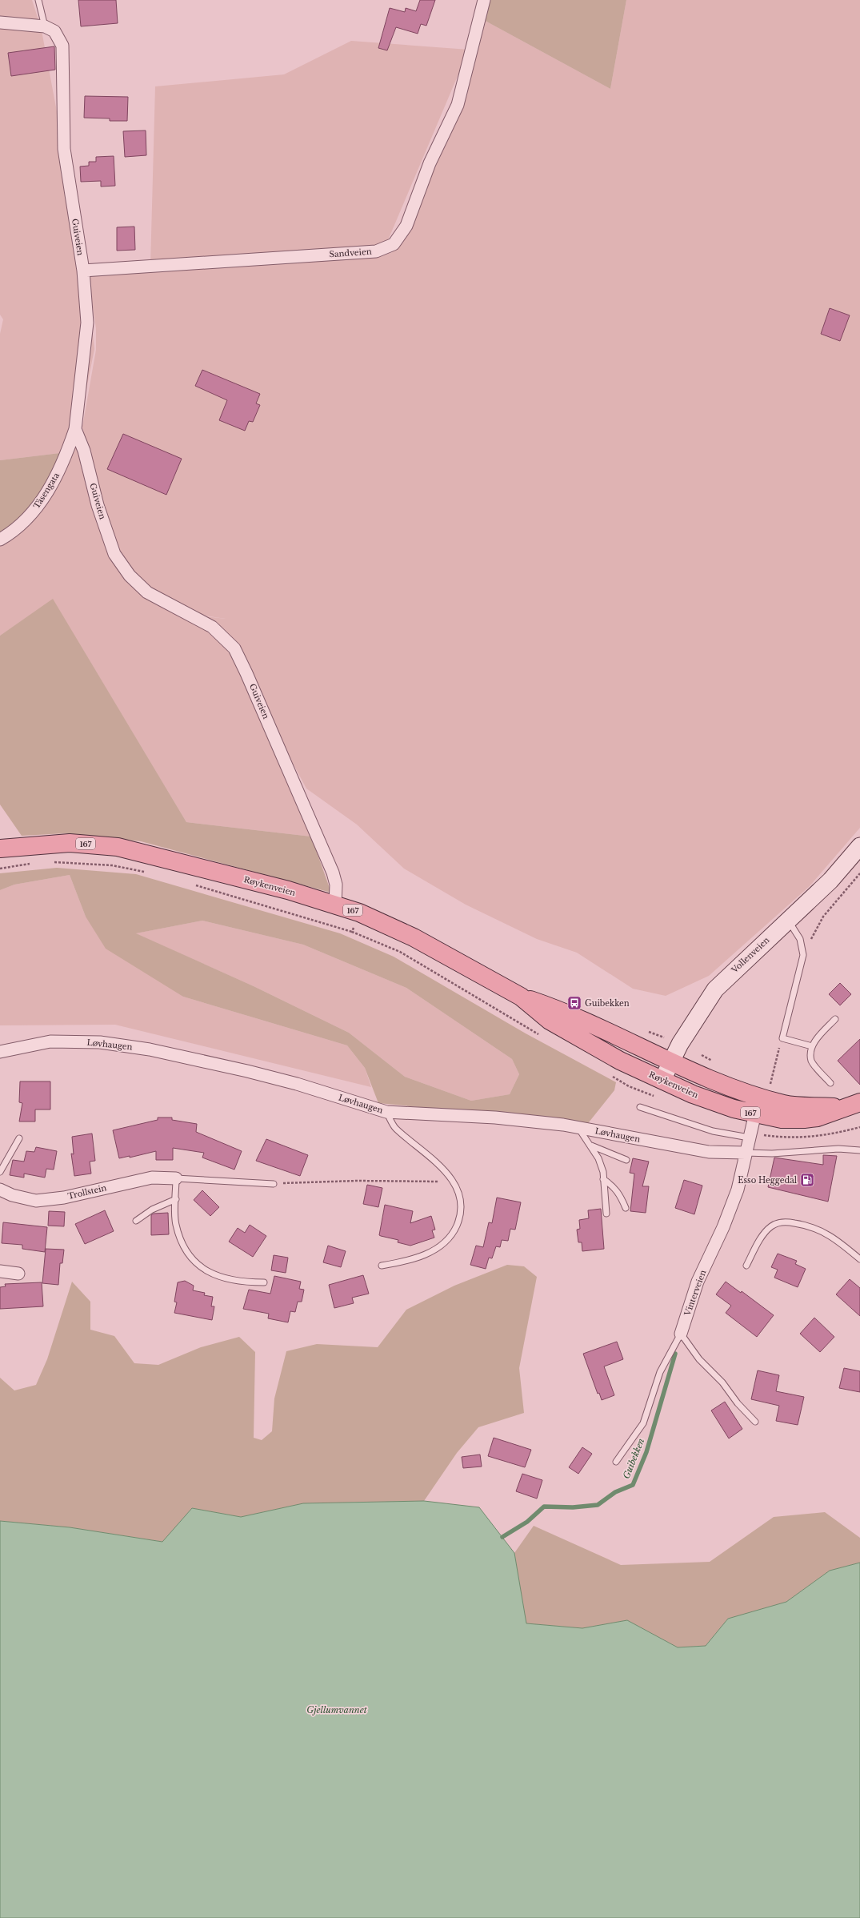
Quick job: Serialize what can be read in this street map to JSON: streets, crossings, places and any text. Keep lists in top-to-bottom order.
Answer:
{
  "streets": {
    "main road": ["167", "Røykenveien", "Vollenveien"],
    "street": [
      "Guiveien",
      "Sandveien",
      "Tåsengata",
      "Løvhaugen",
      "Trollstein",
      "Vinterveien"
    ]
  },
  "crossings": [
    ["Guiveien", "Sandveien"],
    ["Guiveien", "Tåsengata"],
    ["Guiveien", "Røykenveien"],
    ["Røykenveien", "Vollenveien"],
    ["Røykenveien", "Vinterveien"],
    ["Løvhaugen", "Vinterveien"]
  ],
  "water": ["Guibekken", "Gjellumvannet"],
  "places": {
    "bus stop": ["Guibekken"],
    "fuel station": ["Esso Heggedal"]
  }
}
